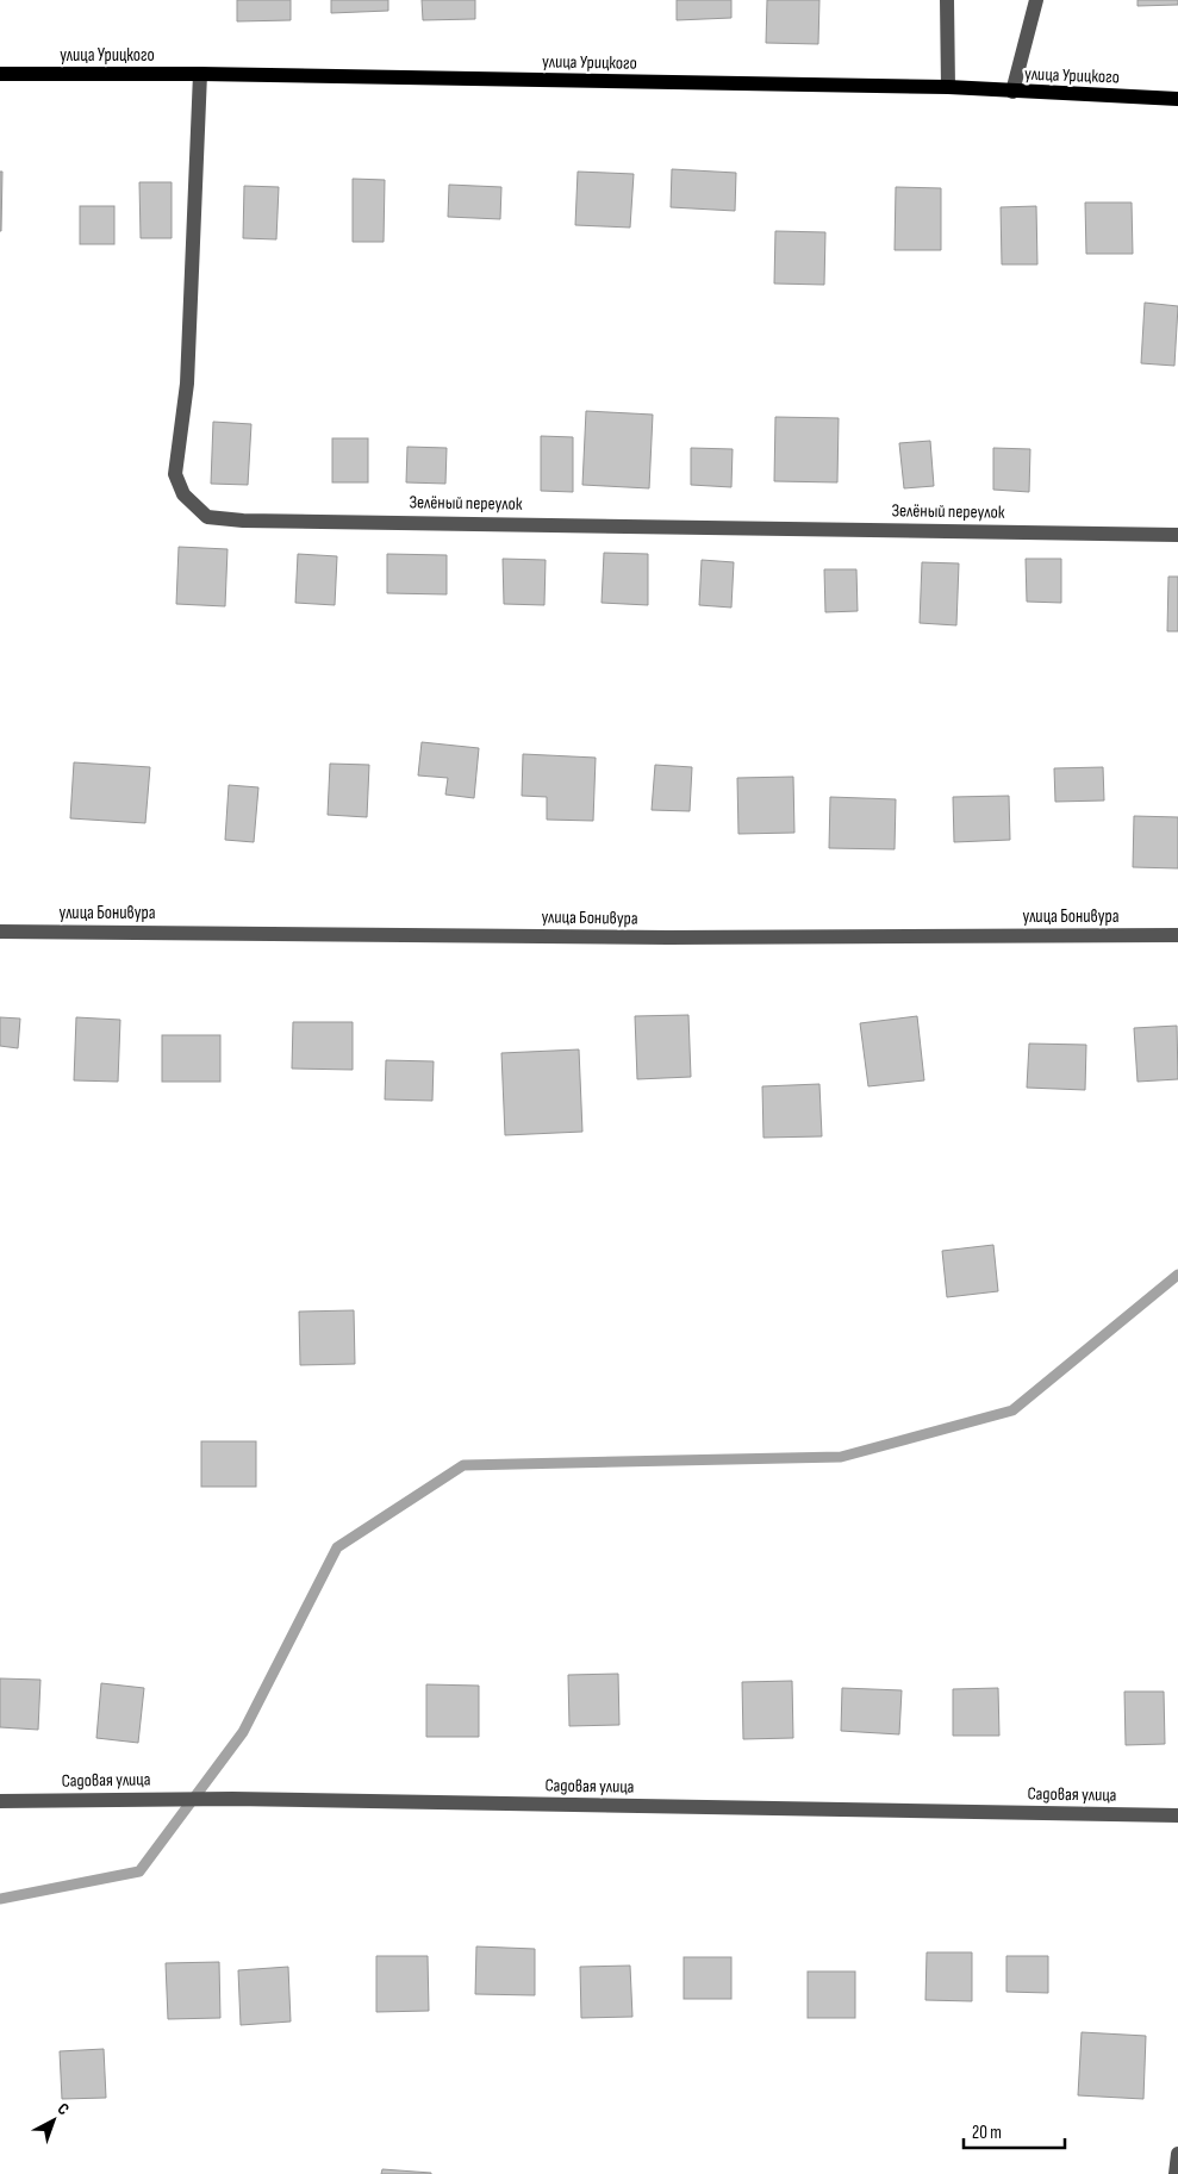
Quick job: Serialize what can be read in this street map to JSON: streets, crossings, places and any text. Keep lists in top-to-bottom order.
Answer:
{
  "streets": {
    "main road": ["улица Урицкого"],
    "street": ["Зелёный переулок", "улица Бонивура", "Садовая улица"]
  },
  "crossings": [
    ["улица Урицкого", "Зелёный переулок"]
  ],
  "scale_bar": "20 m",
  "north": "top right"
}
